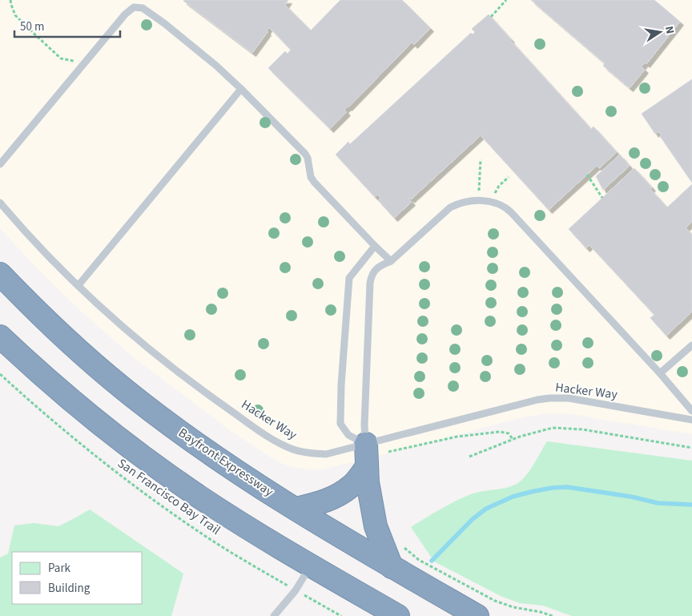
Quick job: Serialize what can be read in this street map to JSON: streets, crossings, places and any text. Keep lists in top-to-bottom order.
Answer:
{
  "streets": {
    "highway": ["Bayfront Expressway"],
    "lane": ["Hacker Way"],
    "path": ["San Francisco Bay Trail"]
  },
  "legend": ["Park", "Building"],
  "scale_bar": "50 m",
  "north": "right"
}
